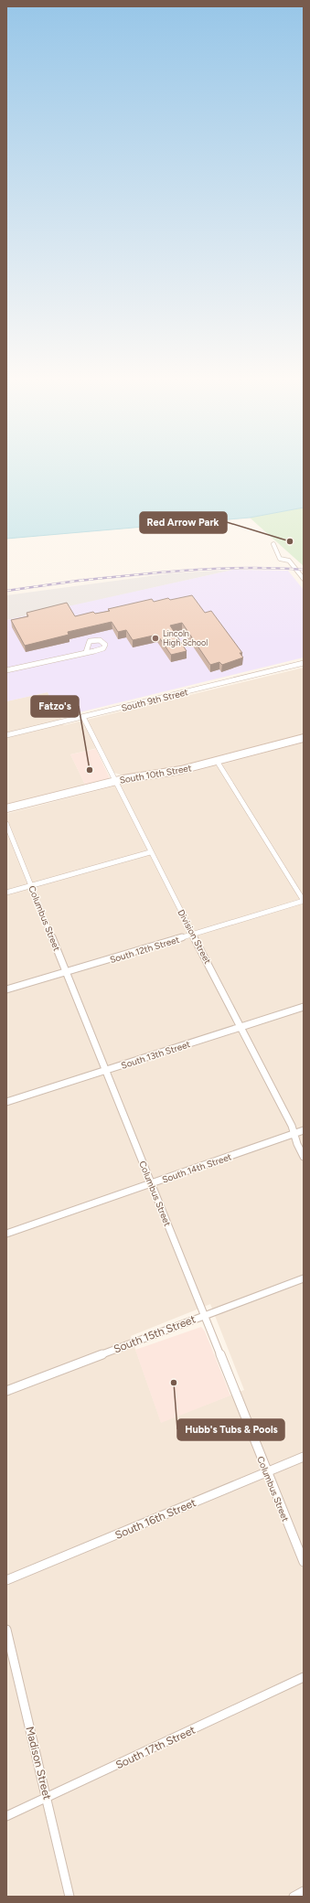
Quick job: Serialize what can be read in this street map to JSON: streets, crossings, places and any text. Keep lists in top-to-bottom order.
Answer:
{
  "streets": {
    "street": [
      "South 9th Street",
      "South 10th Street",
      "Columbus Street",
      "Division Street",
      "South 12th Street",
      "South 13th Street",
      "South 14th Street",
      "South 15th Street",
      "South 16th Street",
      "South 17th Street",
      "Madison Street"
    ]
  },
  "crossings": [
    ["South 9th Street", "Division Street"],
    ["South 10th Street", "Division Street"],
    ["Columbus Street", "South 12th Street"],
    ["Columbus Street", "South 13th Street"],
    ["Columbus Street", "South 14th Street"],
    ["Columbus Street", "South 15th Street"],
    ["Columbus Street", "South 16th Street"],
    ["Division Street", "South 12th Street"],
    ["Division Street", "South 13th Street"],
    ["Division Street", "South 14th Street"],
    ["South 17th Street", "Madison Street"]
  ],
  "places": [
    "Red Arrow Park",
    "Lincoln High School",
    "Fatzo's",
    "Hubb's Tubs & Pools"
  ]
}
